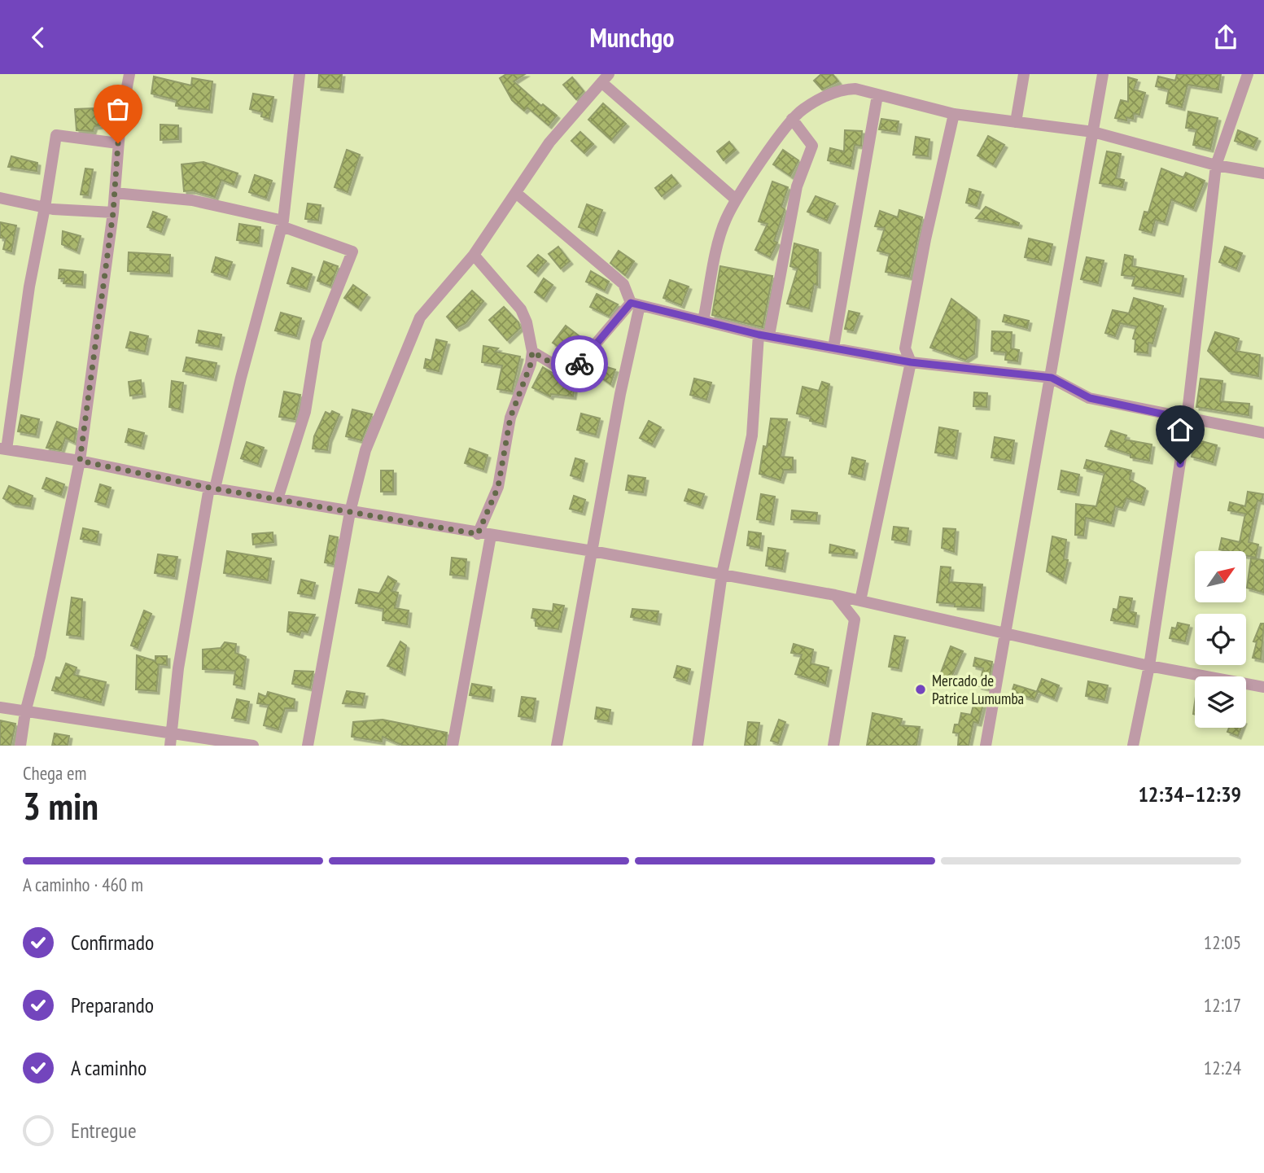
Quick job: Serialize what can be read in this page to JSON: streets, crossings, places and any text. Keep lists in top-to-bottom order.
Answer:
{
  "places": ["Mercado de Patrice Lumumba"],
  "north": "top right",
  "page": {
    "header": "Munchgo",
    "heading": ["3 min", "Chega em", "12:34–12:39"],
    "bar": "A caminho · 460 m",
    "list": [
      ["Confirmado", "12:05"],
      ["Preparando", "12:17"],
      ["A caminho", "12:24"],
      "Entregue"
    ]
  }
}
